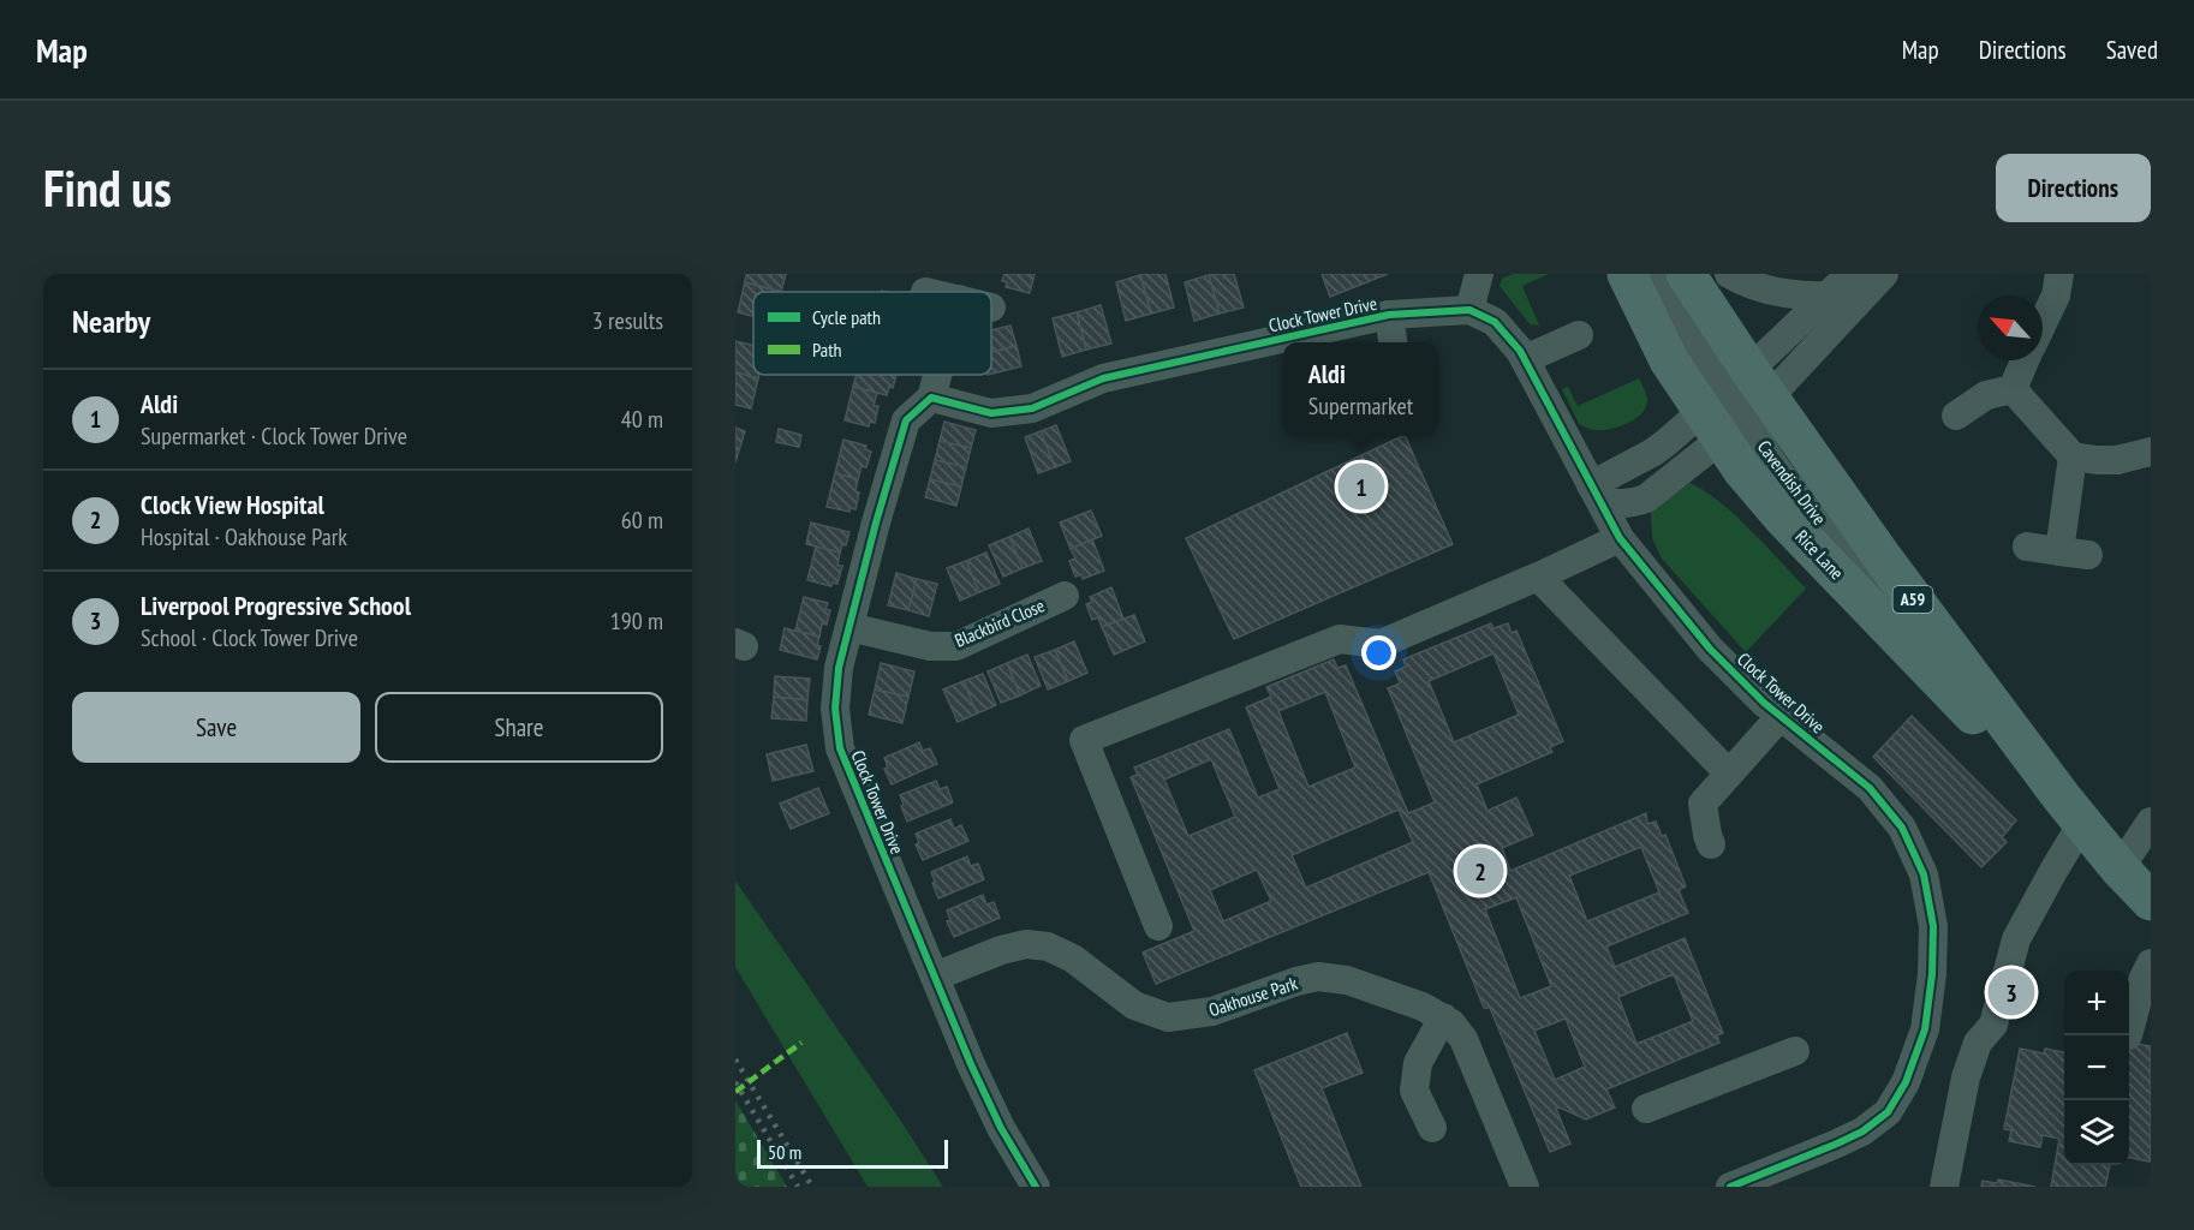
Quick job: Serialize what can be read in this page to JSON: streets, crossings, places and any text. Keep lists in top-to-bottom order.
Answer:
{
  "streets": {
    "highway": ["Rice Lane", "A59"],
    "street": ["Clock Tower Drive", "Blackbird Close", "Oakhouse Park"]
  },
  "crossings": [
    ["Clock Tower Drive", "Blackbird Close"],
    ["Clock Tower Drive", "Oakhouse Park"]
  ],
  "legend": ["Cycle path", "Path"],
  "scale_bar": "50 m",
  "north": "top left",
  "page": {
    "header": "Map",
    "nav": ["Map", "Directions", "Saved"],
    "buttons": [
      "Directions",
      ["Save", "Share"]
    ],
    "title": "Find us",
    "heading": ["Nearby", "3 results"],
    "popup": ["Aldi", "Supermarket"],
    "list": [
      {
        "mark": "1",
        "name": "Aldi",
        "note": "Supermarket · Clock Tower Drive",
        "value": "40 m"
      },
      {
        "mark": "2",
        "name": "Clock View Hospital",
        "note": "Hospital · Oakhouse Park",
        "value": "60 m"
      },
      {
        "mark": "3",
        "name": "Liverpool Progressive School",
        "note": "School · Clock Tower Drive",
        "value": "190 m"
      }
    ],
    "pins": ["1", "2", "3"],
    "map_buttons": ["+", "−"],
    "scale": "50 m"
  }
}
